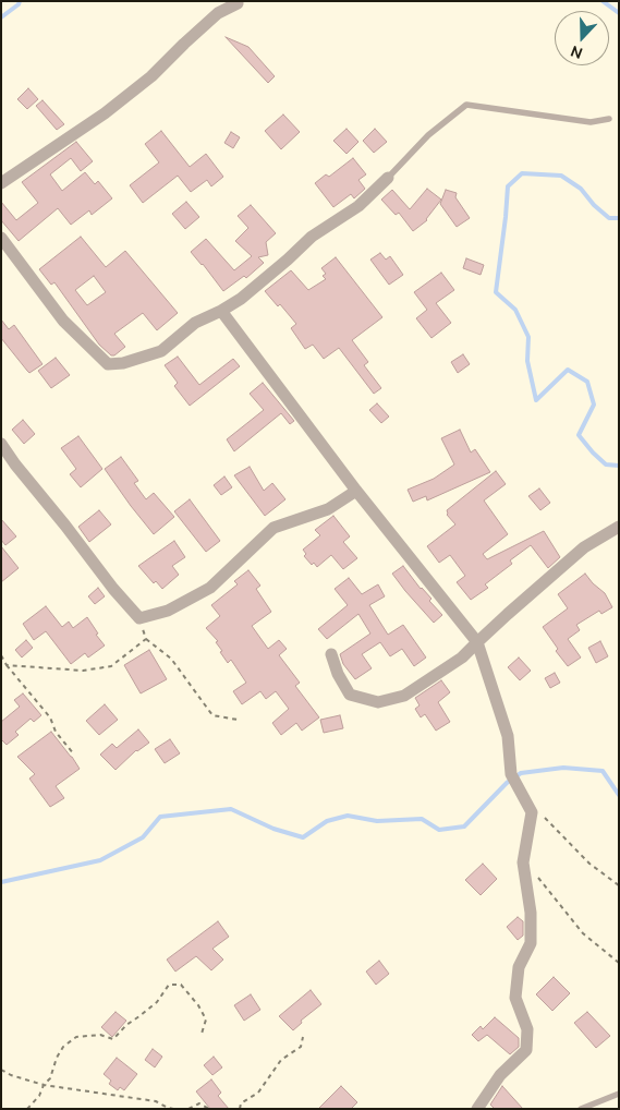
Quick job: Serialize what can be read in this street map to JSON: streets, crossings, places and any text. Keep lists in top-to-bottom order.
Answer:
{
  "north": "bottom"
}
